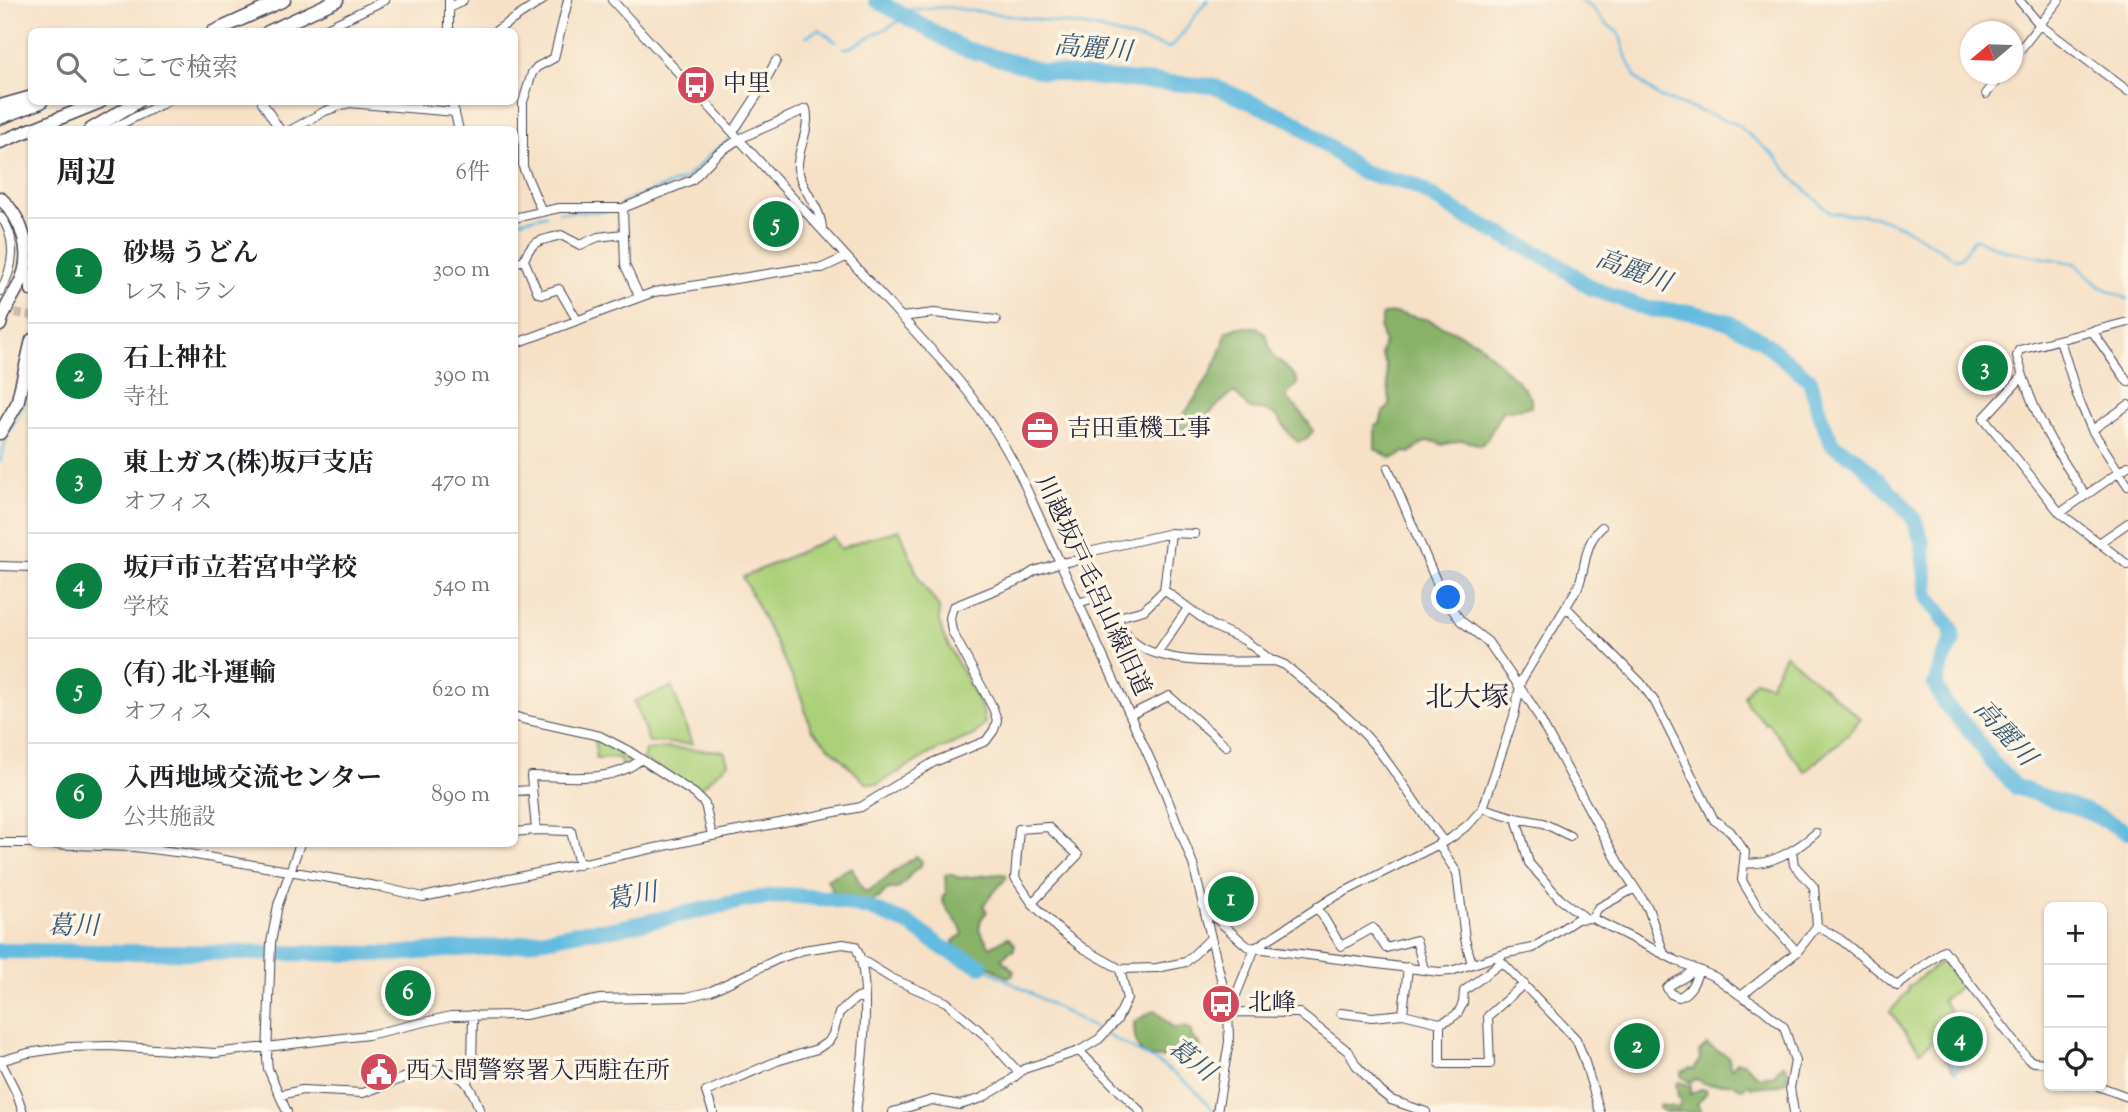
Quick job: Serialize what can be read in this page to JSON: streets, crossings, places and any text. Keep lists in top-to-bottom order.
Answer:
{
  "streets": {
    "street": ["川越坂戸毛呂山線旧道"]
  },
  "districts": ["北大塚"],
  "water": ["高麗川", "葛川"],
  "places": {
    "bus stop": ["中里", "北峰"],
    "office": ["吉田重機工事"],
    "public building": ["西入間警察署入西駐在所"]
  },
  "north": "left",
  "page": {
    "search": "ここで検索",
    "heading": ["周辺", "6件"],
    "pins": [
      "5",
      "3",
      "1",
      "6",
      "4",
      "2"
    ],
    "list": [
      {
        "mark": "1",
        "name": "砂場 うどん",
        "note": "レストラン",
        "value": "300 m"
      },
      {
        "mark": "2",
        "name": "石上神社",
        "note": "寺社",
        "value": "390 m"
      },
      {
        "mark": "3",
        "name": "東上ガス(株)坂戸支店",
        "note": "オフィス",
        "value": "470 m"
      },
      {
        "mark": "4",
        "name": "坂戸市立若宮中学校",
        "note": "学校",
        "value": "540 m"
      },
      {
        "mark": "5",
        "name": "(有) 北斗運輸",
        "note": "オフィス",
        "value": "620 m"
      },
      {
        "mark": "6",
        "name": "入西地域交流センター",
        "note": "公共施設",
        "value": "890 m"
      }
    ],
    "map_buttons": ["+", "−"]
  }
}
